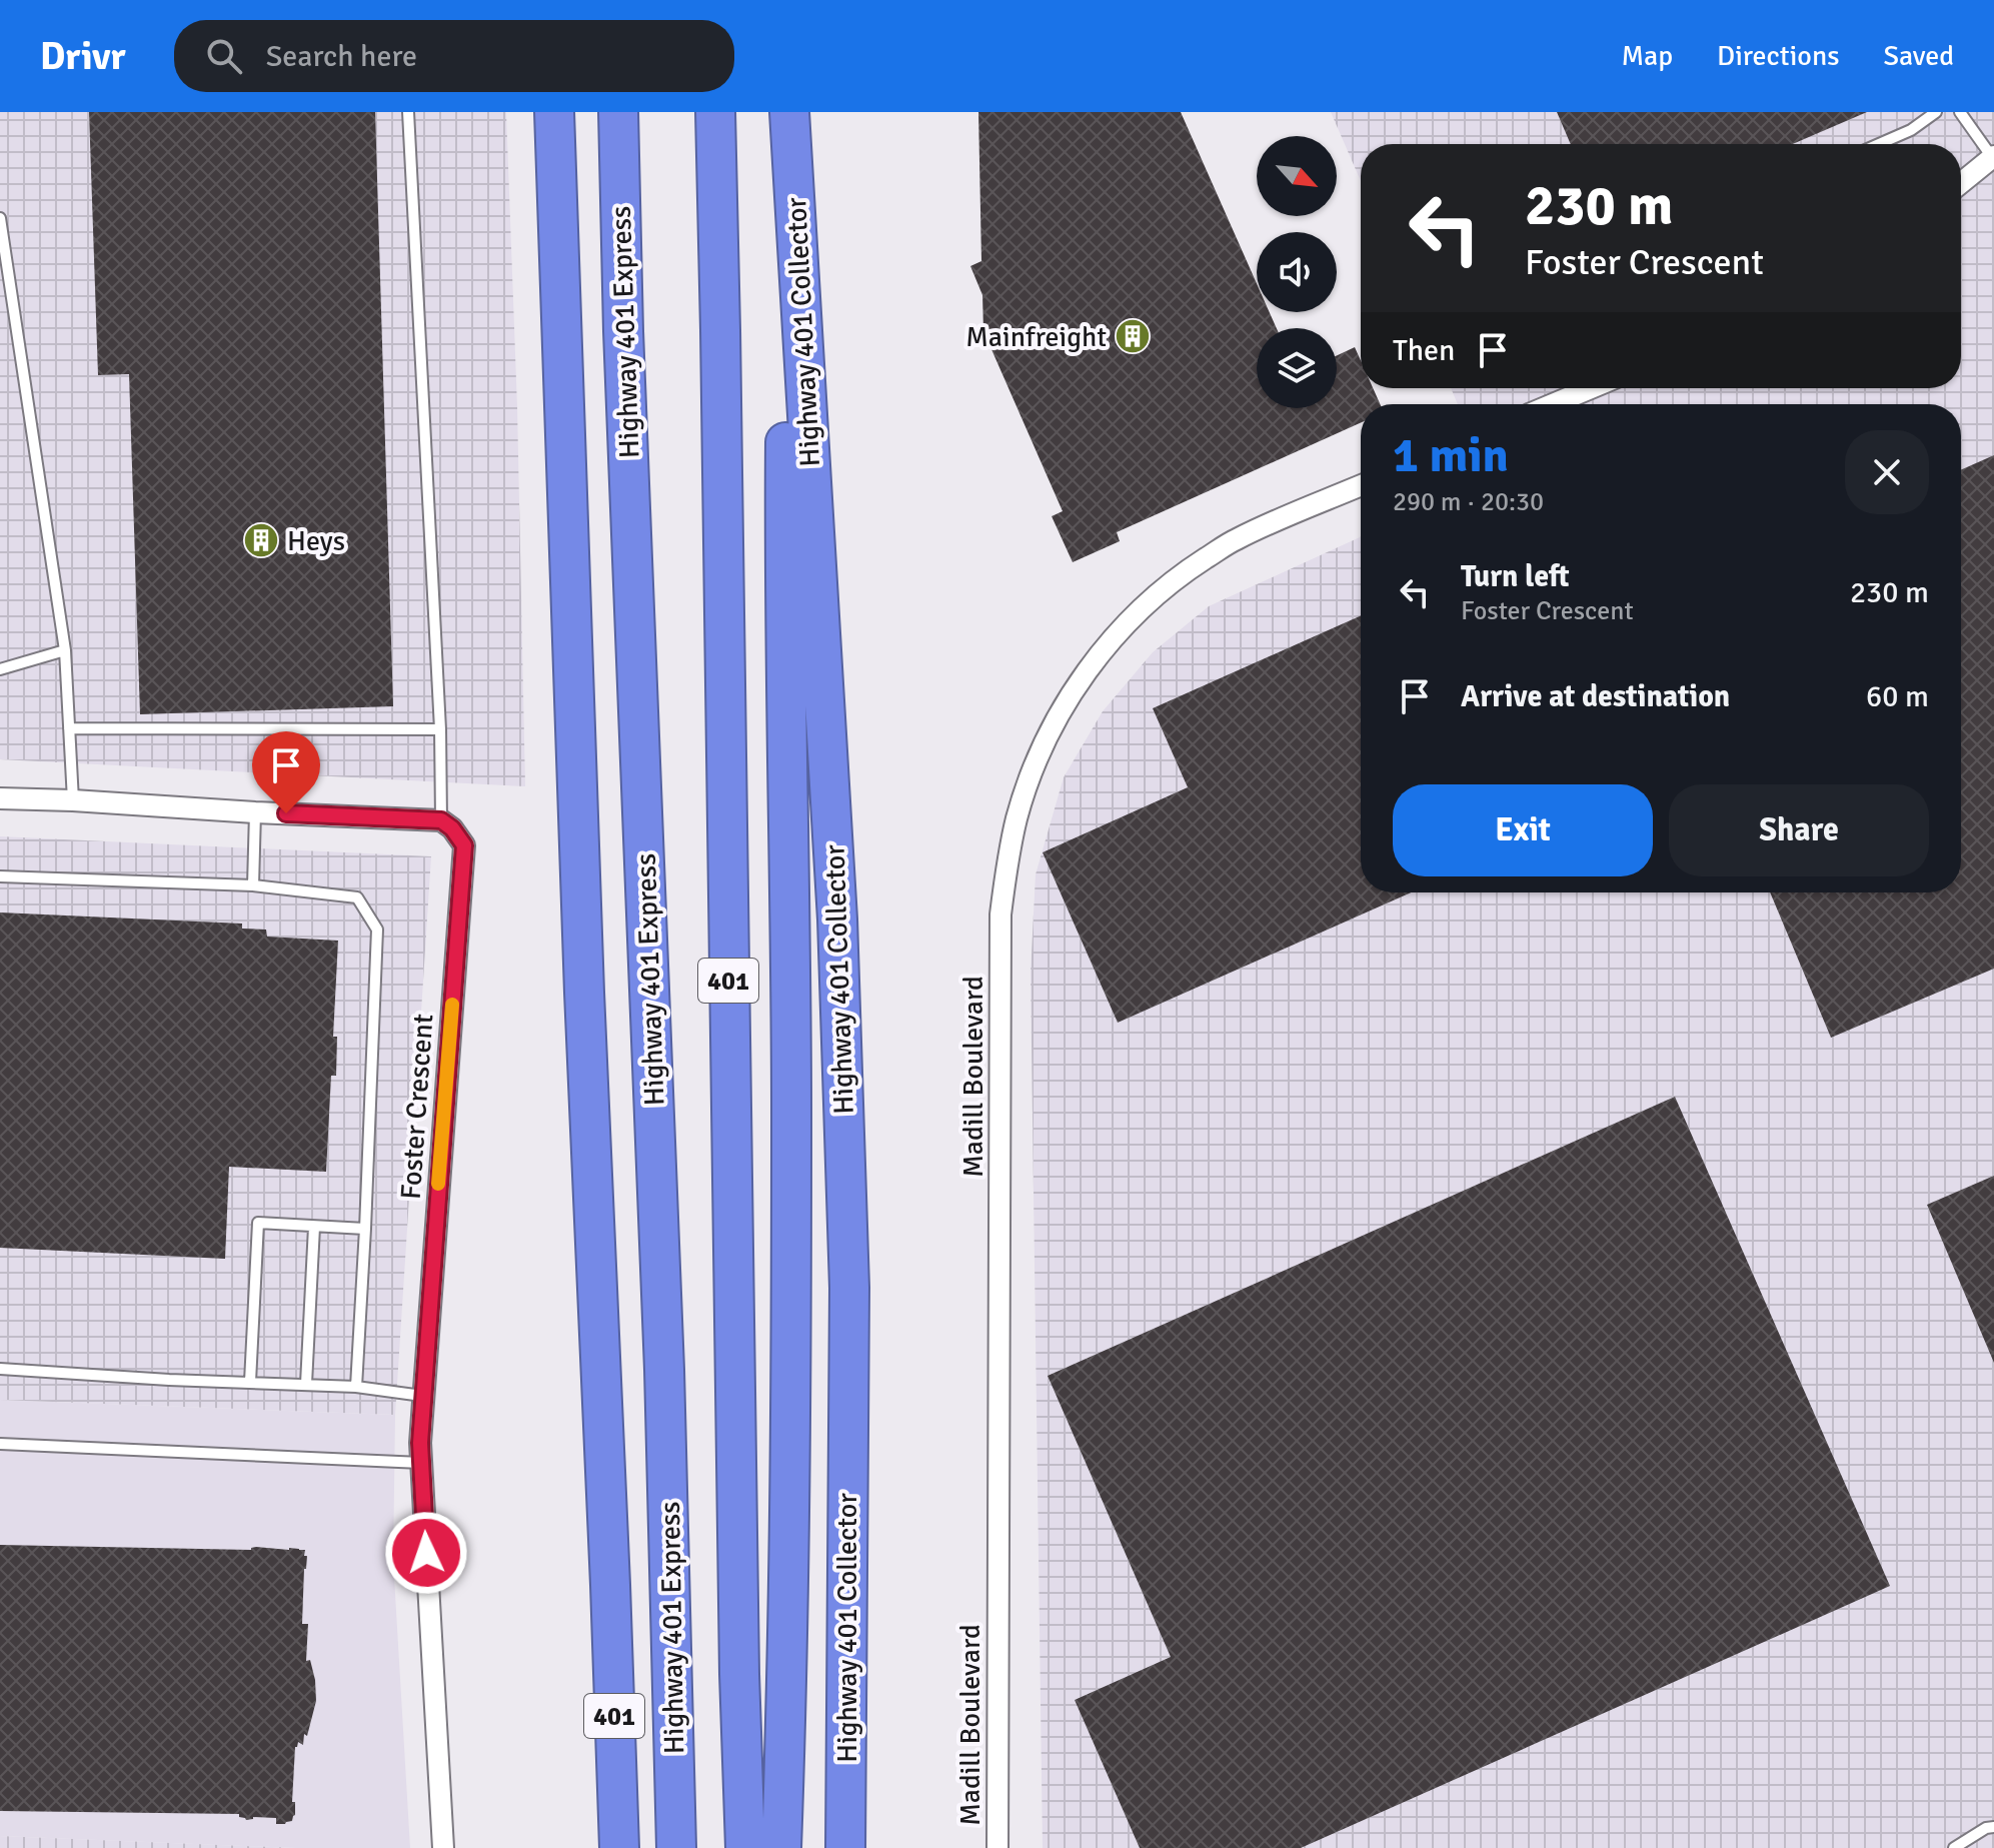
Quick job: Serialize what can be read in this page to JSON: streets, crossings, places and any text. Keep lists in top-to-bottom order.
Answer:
{
  "streets": {
    "highway": ["Highway 401 Express", "Highway 401 Collector", "401"],
    "street": ["Madill Boulevard", "Foster Crescent"]
  },
  "places": {
    "building": ["Mainfreight", "Heys"]
  },
  "north": "bottom right",
  "page": {
    "header": "Drivr",
    "search": "Search here",
    "nav": ["Map", "Directions", "Saved"],
    "turn": ["230 m", "Foster Crescent"],
    "then": "Then",
    "heading": ["1 min", "290 m · 20:30"],
    "list": [
      {
        "name": "Turn left",
        "note": "Foster Crescent",
        "value": "230 m"
      },
      {
        "name": "Arrive at destination",
        "value": "60 m"
      }
    ],
    "buttons": ["Exit", "Share"]
  }
}
